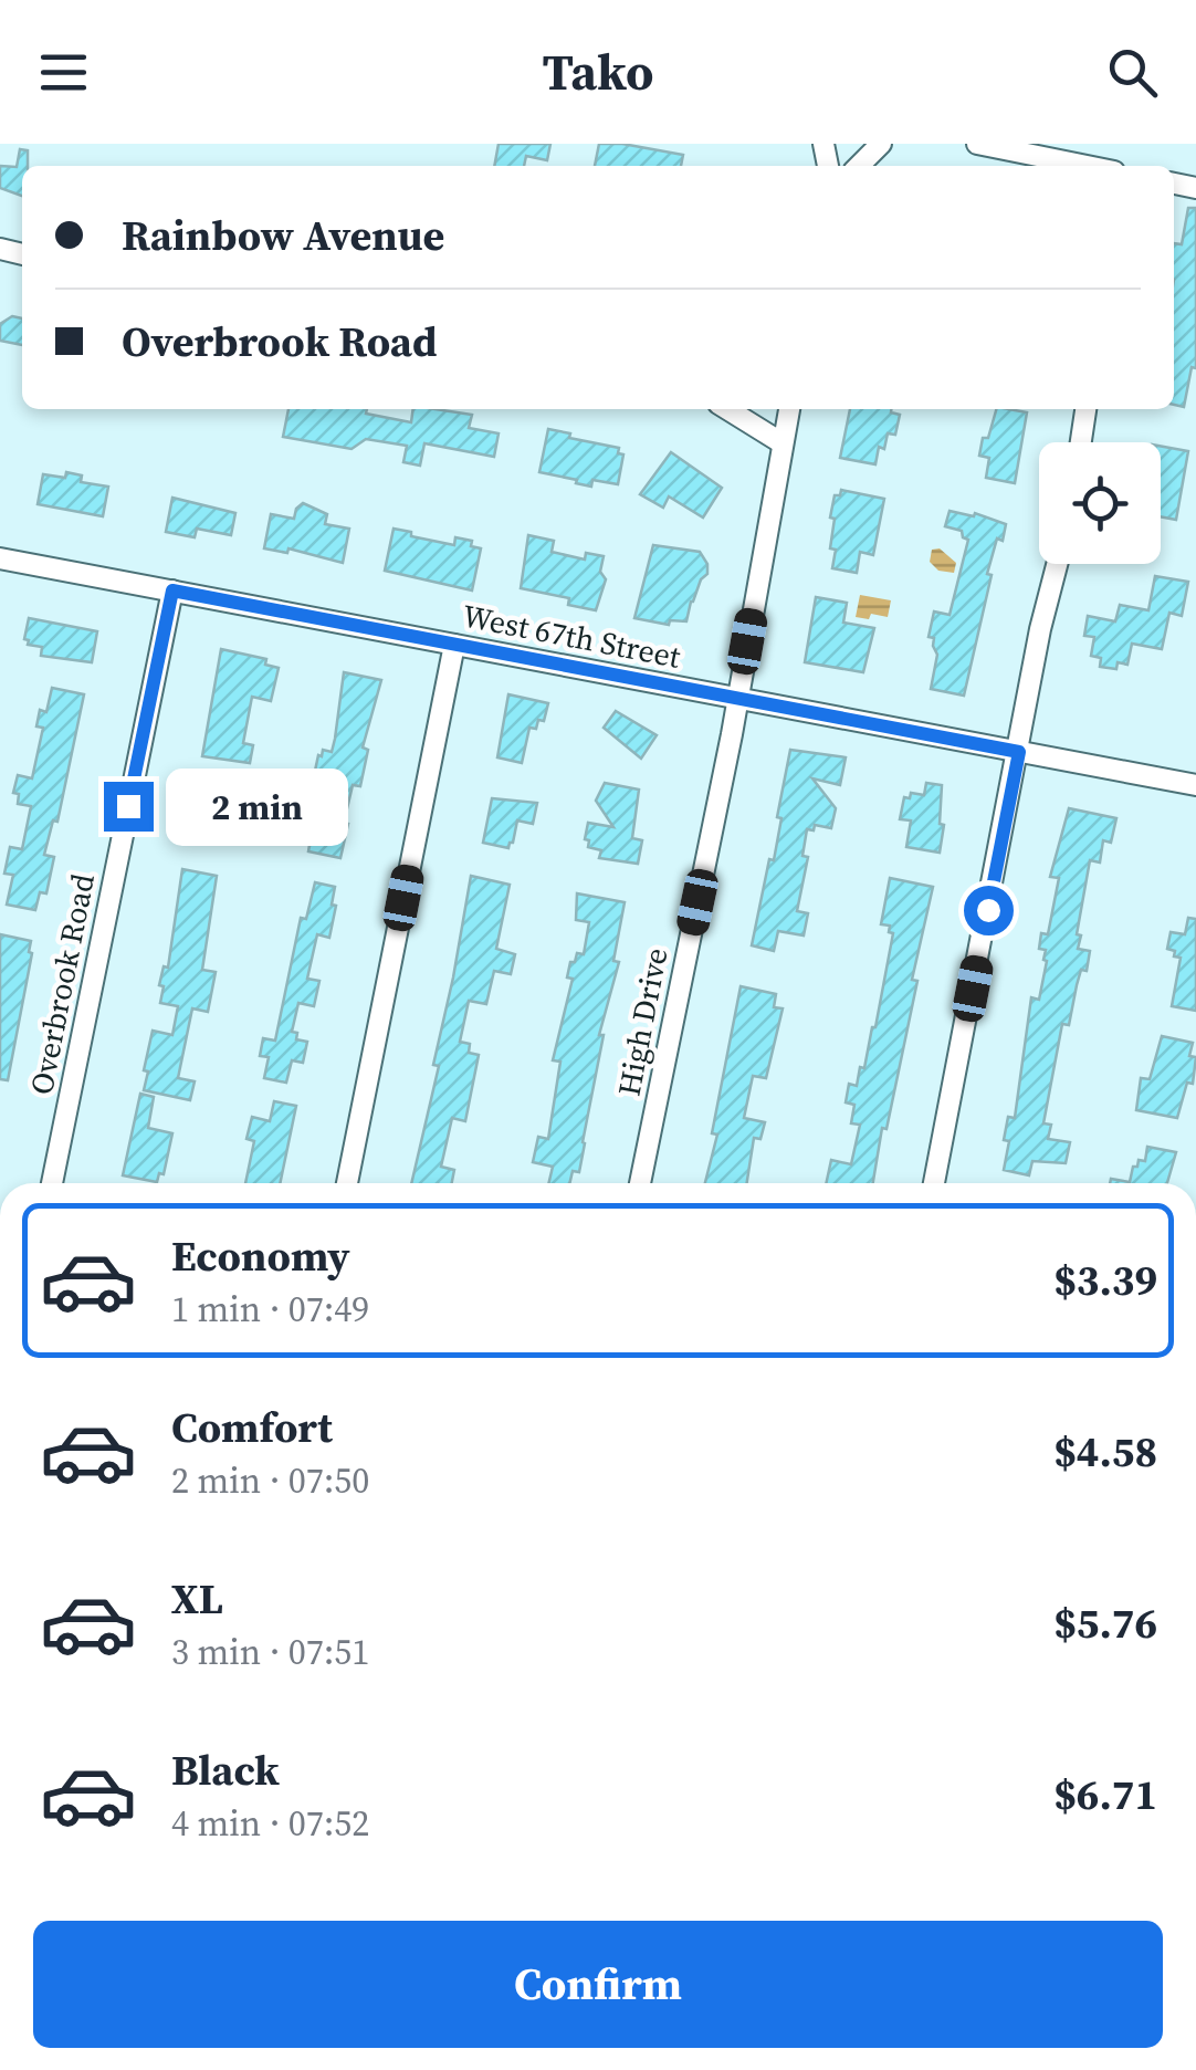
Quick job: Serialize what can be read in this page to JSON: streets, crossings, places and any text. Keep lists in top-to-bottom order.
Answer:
{
  "streets": {
    "street": ["West 67th Street", "Overbrook Road", "High Drive"]
  },
  "crossings": [
    ["West 67th Street", "Overbrook Road"],
    ["West 67th Street", "High Drive"]
  ],
  "page": {
    "header": "Tako",
    "banner": ["Rainbow Avenue", "Overbrook Road"],
    "bubble": "2 min",
    "list": [
      {
        "name": "Economy",
        "note": "1 min · 07:49",
        "value": "$3.39"
      },
      {
        "name": "Comfort",
        "note": "2 min · 07:50",
        "value": "$4.58"
      },
      {
        "name": "XL",
        "note": "3 min · 07:51",
        "value": "$5.76"
      },
      {
        "name": "Black",
        "note": "4 min · 07:52",
        "value": "$6.71"
      }
    ],
    "buttons": "Confirm"
  }
}
